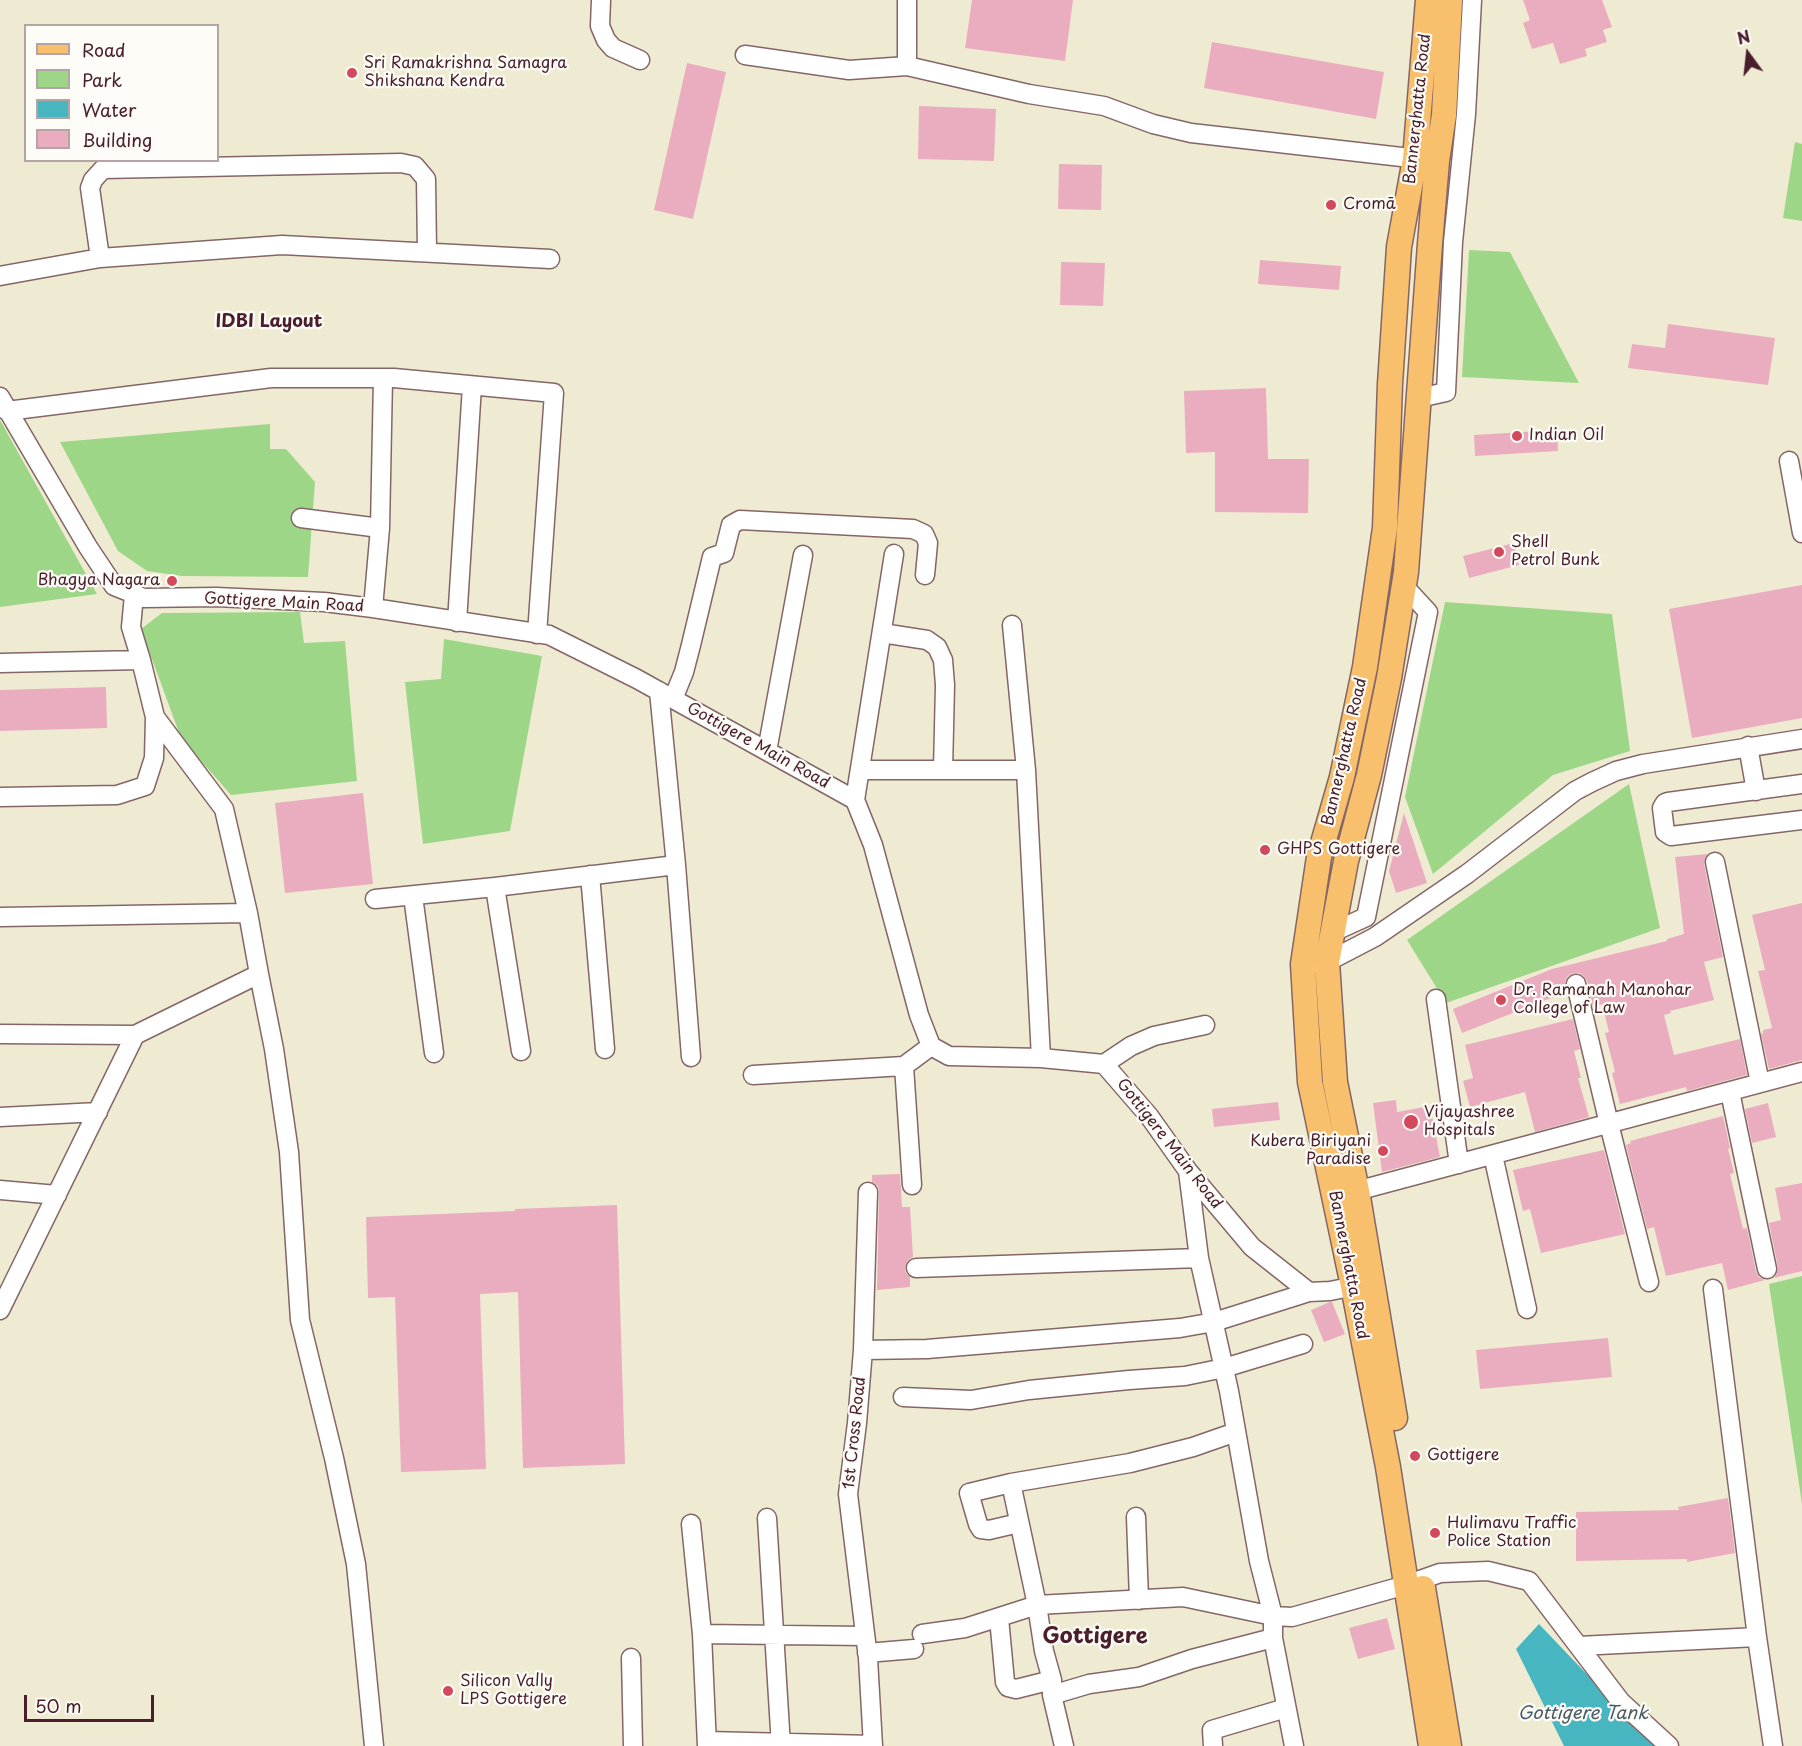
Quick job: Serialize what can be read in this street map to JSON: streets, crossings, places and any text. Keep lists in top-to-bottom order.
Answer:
{
  "streets": {
    "main road": ["Bannerghatta Road"],
    "street": ["Gottigere Main Road", "1st Cross Road"]
  },
  "districts": ["IDBI Layout", "Gottigere"],
  "water": ["Gottigere Tank"],
  "places": [
    "Sri Ramakrishna Samagra Shikshana Kendra",
    "Cromā",
    "Indian Oil",
    "Shell Petrol Bunk",
    "Bhagya Nagara",
    "GHPS Gottigere",
    "Dr. Ramanah Manohar College of Law",
    "Vijayashree Hospitals",
    "Kubera Biriyani Paradise",
    "Gottigere",
    "Hulimavu Traffic Police Station",
    "Silicon Vally LPS Gottigere"
  ],
  "legend": [
    "Road",
    "Park",
    "Water",
    "Building"
  ],
  "scale_bar": "50 m",
  "north": "top"
}
